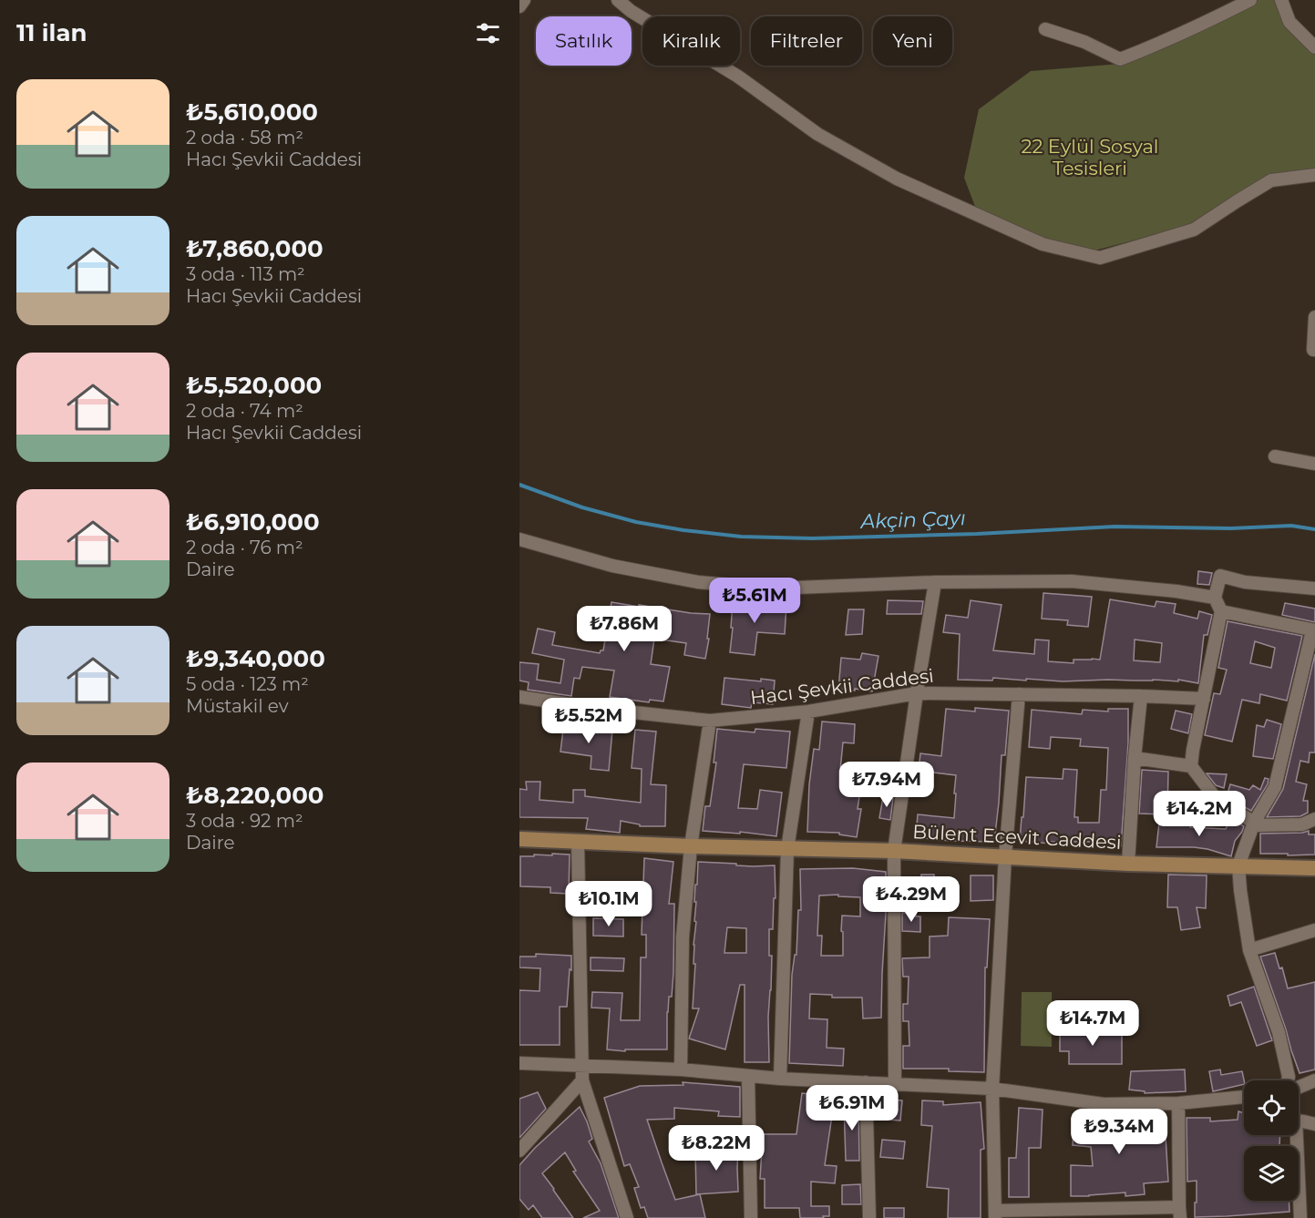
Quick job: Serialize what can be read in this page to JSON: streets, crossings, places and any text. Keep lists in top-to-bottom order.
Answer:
{
  "streets": {
    "main road": ["Bülent Ecevit Caddesi"],
    "street": ["Hacı Şevkii Caddesi"]
  },
  "water": ["Akçin Çayı"],
  "parks": ["22 Eylül Sosyal Tesisleri"],
  "page": {
    "heading": "11 ilan",
    "chip": [
      "Satılık",
      "Kiralık",
      "Filtreler",
      "Yeni"
    ],
    "list": [
      {
        "name": "₺5,610,000",
        "note": "2 oda · 58 m² · Hacı Şevkii Caddesi"
      },
      {
        "name": "₺7,860,000",
        "note": "3 oda · 113 m² · Hacı Şevkii Caddesi"
      },
      {
        "name": "₺5,520,000",
        "note": "2 oda · 74 m² · Hacı Şevkii Caddesi"
      },
      {
        "name": "₺6,910,000",
        "note": "2 oda · 76 m² · Daire"
      },
      {
        "name": "₺9,340,000",
        "note": "5 oda · 123 m² · Müstakil ev"
      },
      {
        "name": "₺8,220,000",
        "note": "3 oda · 92 m² · Daire"
      }
    ],
    "price": [
      "₺5.61M",
      "₺7.86M",
      "₺5.52M",
      "₺7.94M",
      "₺14.2M",
      "₺4.29M",
      "₺10.1M",
      "₺14.7M",
      "₺6.91M",
      "₺9.34M",
      "₺8.22M"
    ]
  }
}
